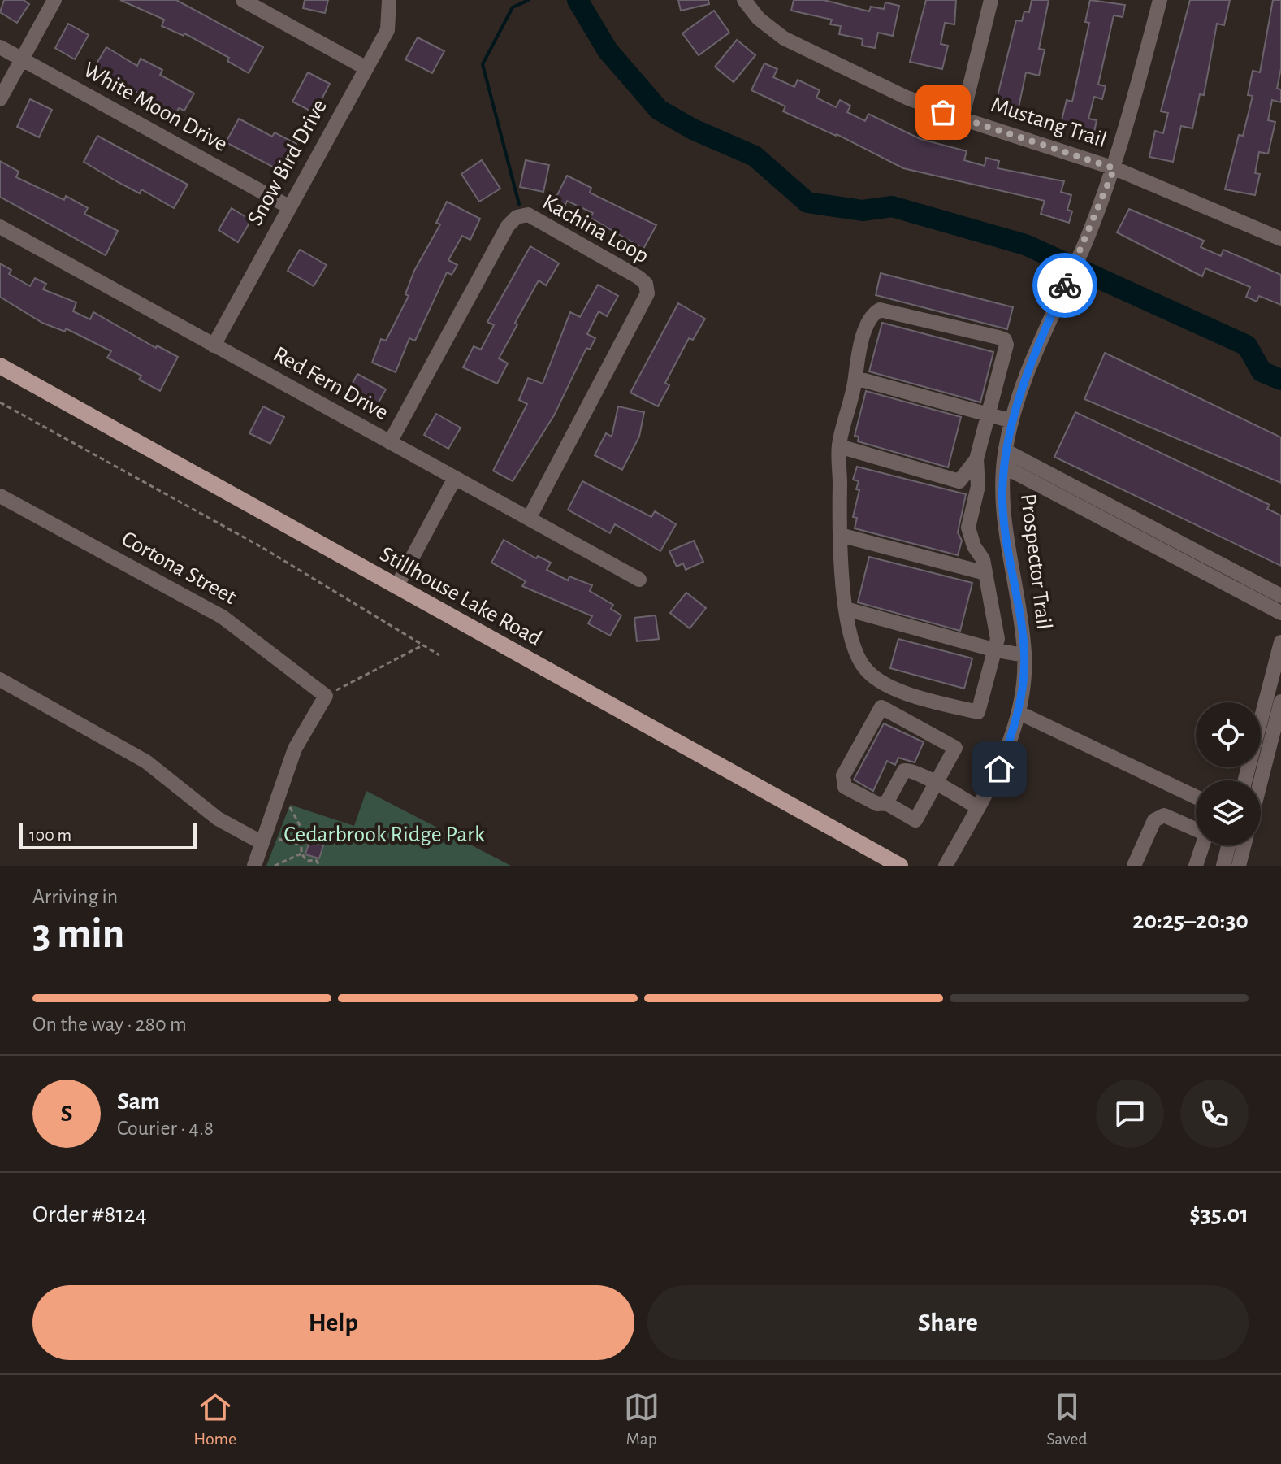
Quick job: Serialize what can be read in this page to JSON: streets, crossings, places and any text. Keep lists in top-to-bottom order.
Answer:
{
  "streets": {
    "main road": ["Stillhouse Lake Road"],
    "street": [
      "White Moon Drive",
      "Mustang Trail",
      "Snow Bird Drive",
      "Kachina Loop",
      "Red Fern Drive",
      "Prospector Trail",
      "Cortona Street"
    ]
  },
  "crossings": [
    ["White Moon Drive", "Snow Bird Drive"],
    ["Mustang Trail", "Prospector Trail"],
    ["Snow Bird Drive", "Red Fern Drive"],
    ["Kachina Loop", "Red Fern Drive"]
  ],
  "parks": ["Cedarbrook Ridge Park"],
  "scale_bar": "100 m",
  "page": {
    "scale": "100 m",
    "heading": ["3 min", "Arriving in", "20:25–20:30"],
    "panel": [
      "Sam",
      "Courier · 4.8",
      "Order #8124",
      "$35.01"
    ],
    "bar": "On the way · 280 m",
    "round": "S",
    "buttons": ["Help", "Share"],
    "tabs": ["Home", "Map", "Saved"]
  }
}
